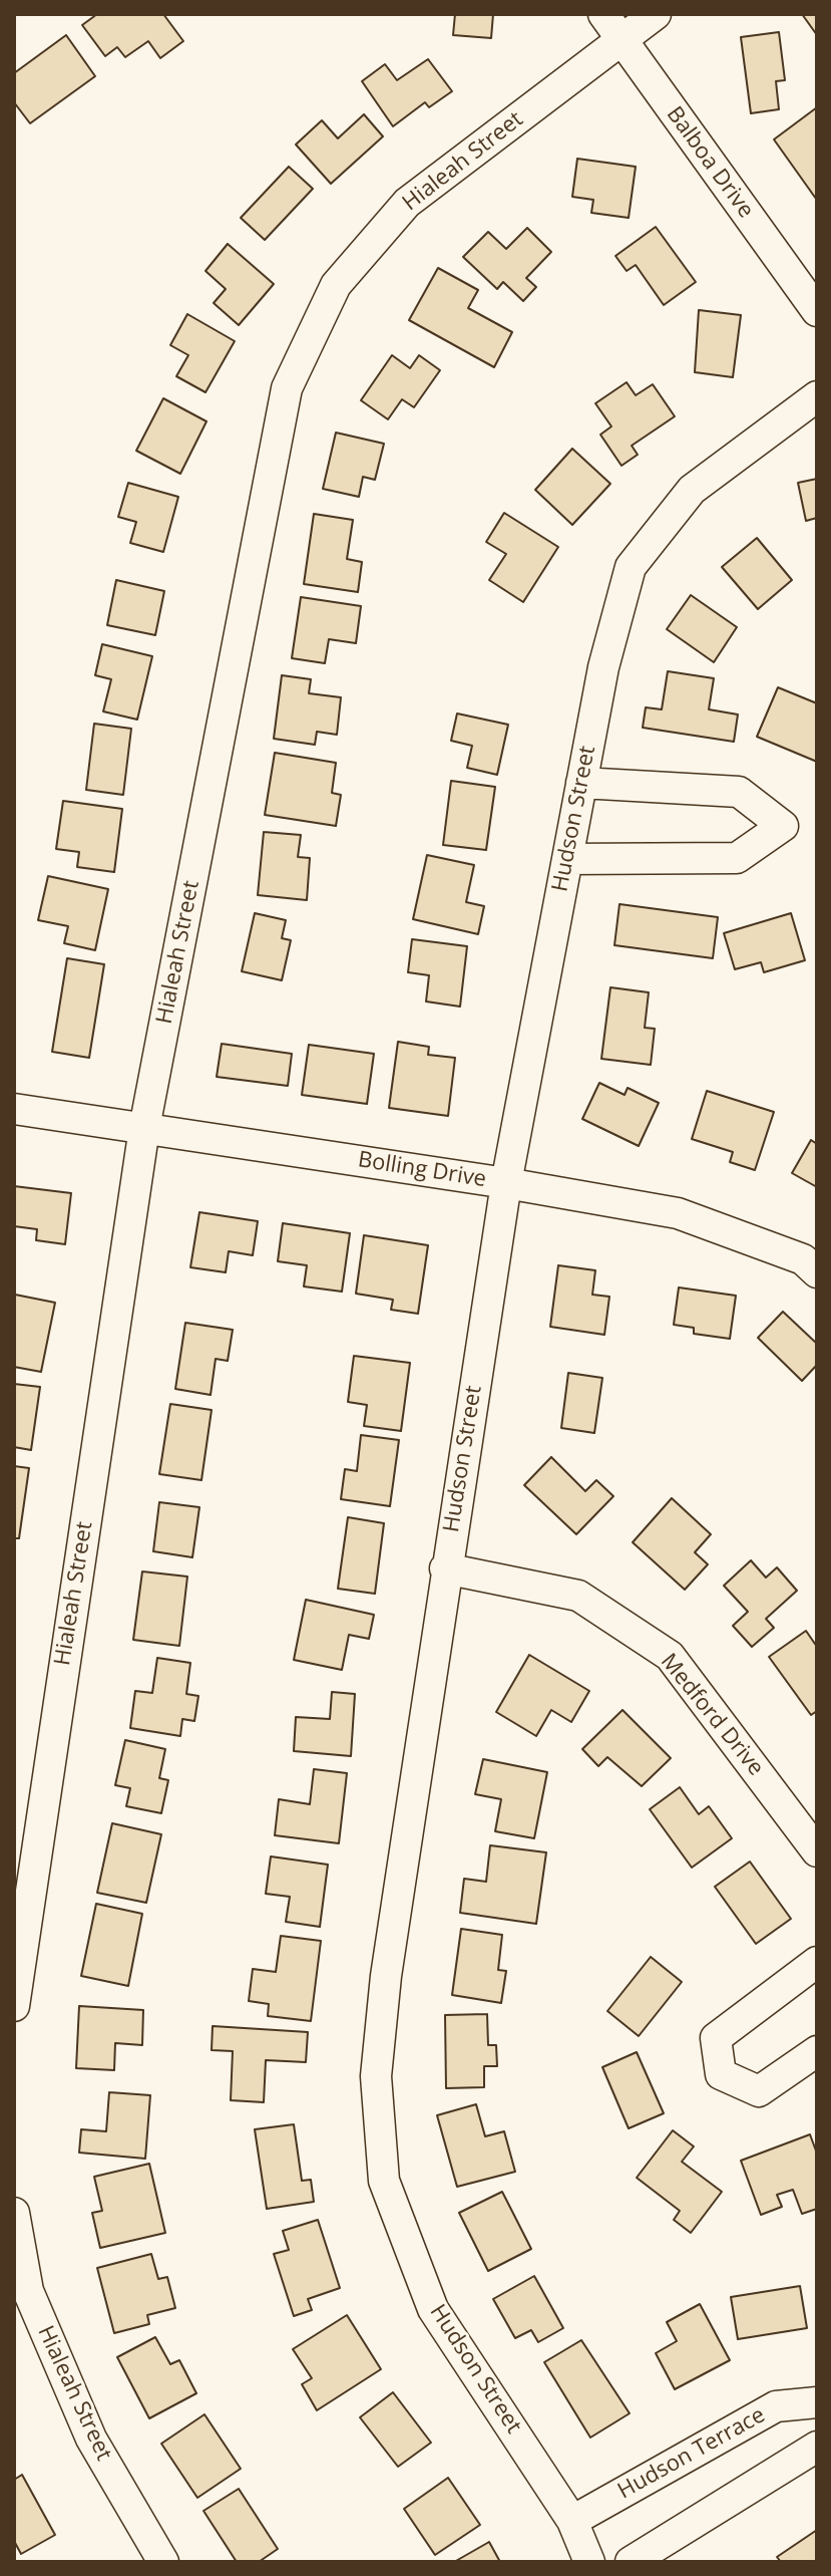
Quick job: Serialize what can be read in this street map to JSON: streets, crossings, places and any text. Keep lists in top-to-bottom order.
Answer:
{
  "streets": {
    "street": [
      "Hialeah Street",
      "Balboa Drive",
      "Hudson Street",
      "Bolling Drive",
      "Medford Drive",
      "Hudson Terrace"
    ]
  },
  "crossings": [
    ["Hialeah Street", "Balboa Drive"],
    ["Hialeah Street", "Bolling Drive"],
    ["Hudson Street", "Bolling Drive"],
    ["Hudson Street", "Medford Drive"],
    ["Hudson Street", "Hudson Terrace"]
  ]
}
